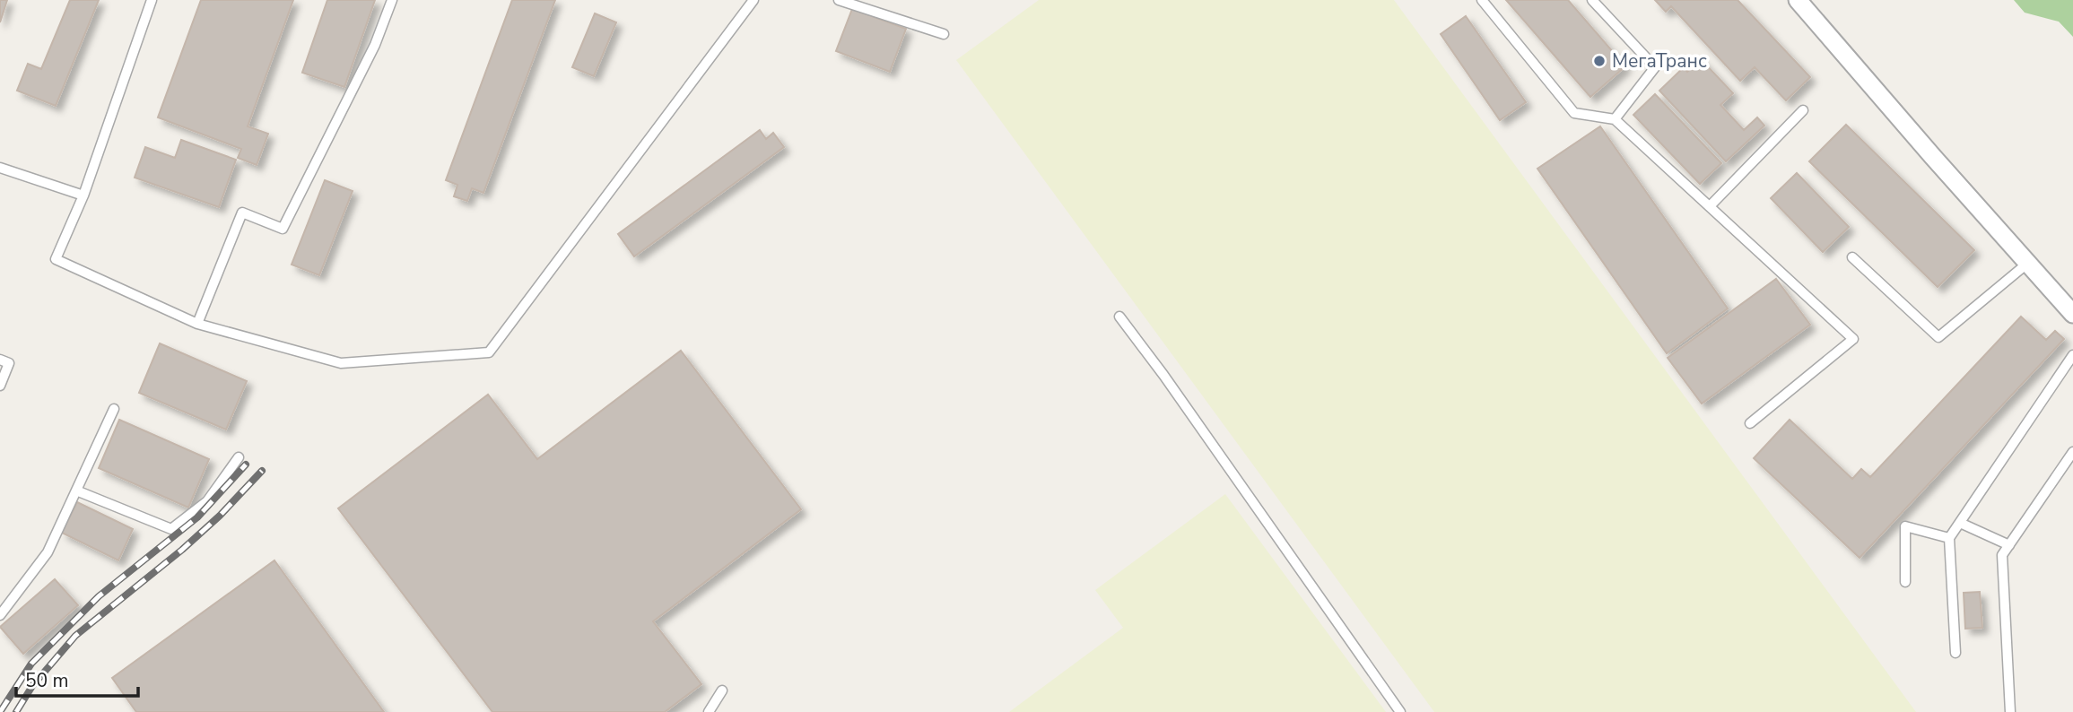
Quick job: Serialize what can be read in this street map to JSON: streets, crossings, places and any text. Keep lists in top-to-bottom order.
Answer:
{
  "places": ["МегаТранс"],
  "scale_bar": "50 m"
}
